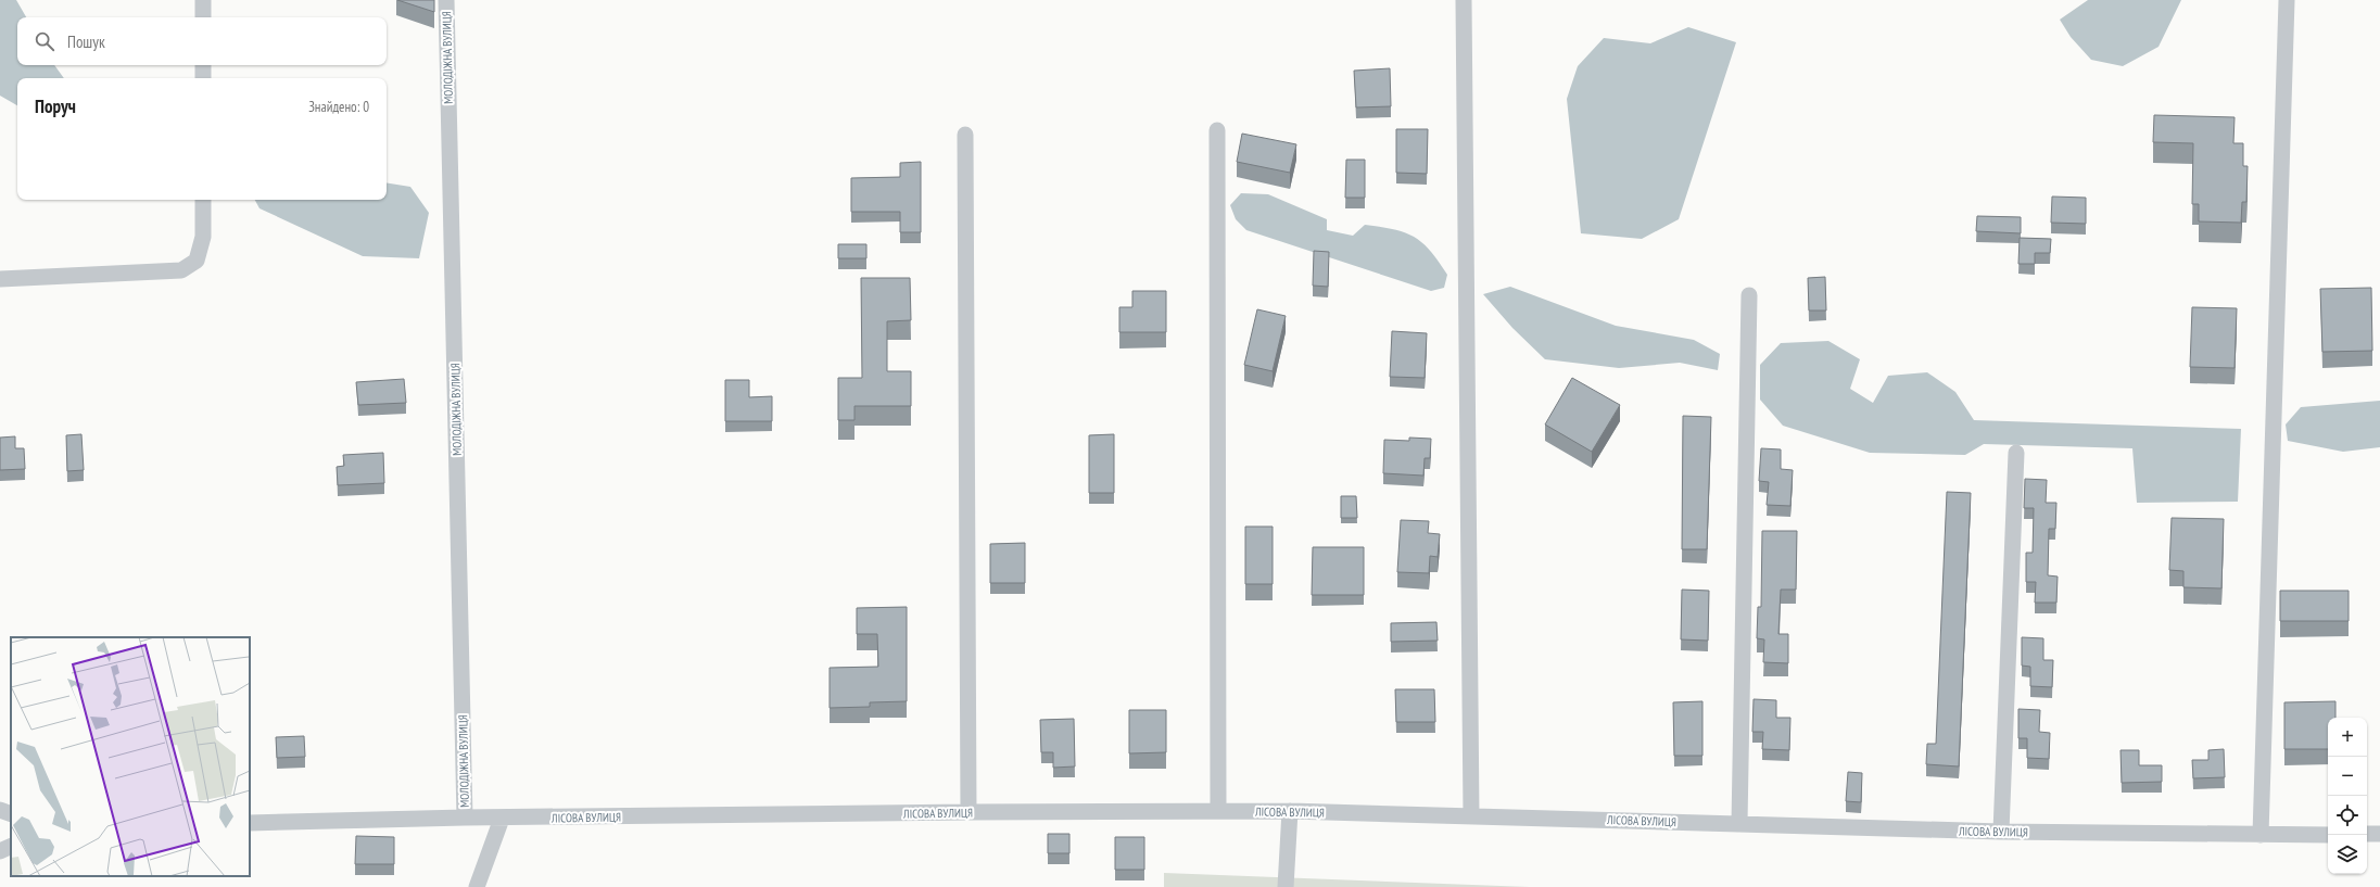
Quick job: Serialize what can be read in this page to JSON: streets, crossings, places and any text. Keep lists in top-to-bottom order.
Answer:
{
  "streets": {
    "street": ["МОЛОДІЖНА ВУЛИЦЯ", "ЛІСОВА ВУЛИЦЯ"]
  },
  "crossings": [
    ["МОЛОДІЖНА ВУЛИЦЯ", "ЛІСОВА ВУЛИЦЯ"]
  ],
  "page": {
    "search": "Пошук",
    "heading": ["Поруч", "Знайдено: 0"],
    "map_buttons": ["+", "−"]
  }
}
